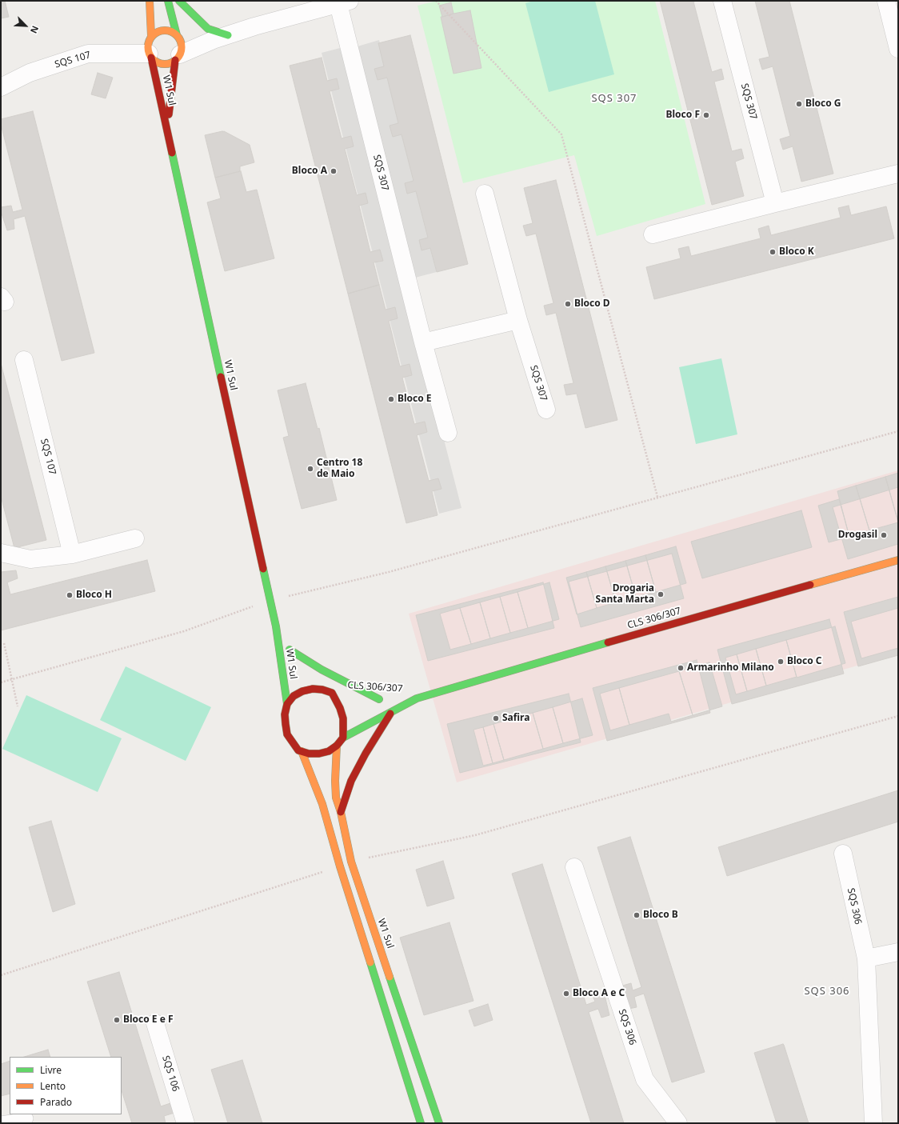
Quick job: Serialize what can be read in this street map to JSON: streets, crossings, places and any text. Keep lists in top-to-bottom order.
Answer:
{
  "streets": {
    "street": [
      "SQS 107",
      "W1 Sul",
      "SQS 307",
      "CLS 306/307",
      "SQS 306",
      "SQS 106"
    ]
  },
  "crossings": [
    ["SQS 107", "W1 Sul"],
    ["SQS 107", "SQS 307"],
    ["W1 Sul", "SQS 307"],
    ["W1 Sul", "CLS 306/307"]
  ],
  "districts": ["SQS 307", "SQS 306"],
  "places": [
    "Bloco G",
    "Bloco F",
    "Bloco A",
    "Bloco K",
    "Bloco D",
    "Bloco E",
    "Centro 18 de Maio",
    "Drogasil",
    "Drogaria Santa Marta",
    "Bloco H",
    "Bloco C",
    "Armarinho Milano",
    "Safira",
    "Bloco B",
    "Bloco A e C",
    "Bloco E e F"
  ],
  "legend": ["Livre", "Lento", "Parado"],
  "north": "bottom right"
}
